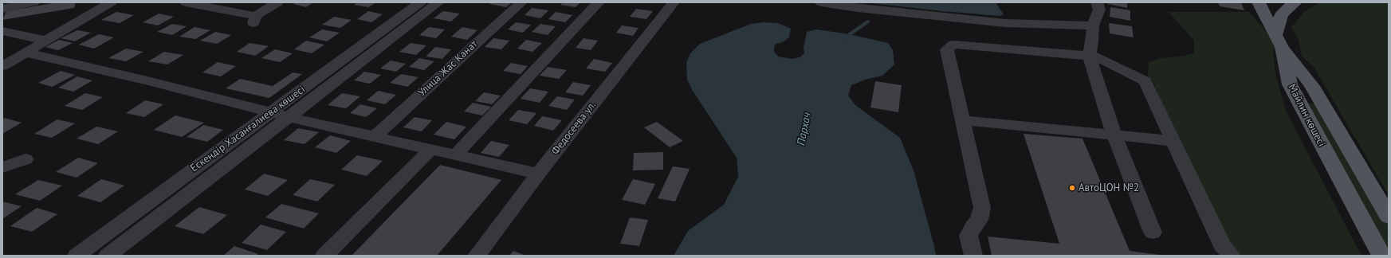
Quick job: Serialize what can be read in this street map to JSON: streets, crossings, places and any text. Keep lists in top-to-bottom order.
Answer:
{
  "streets": {
    "main road": ["Майлин көшесі"],
    "street": ["Улица Жас Канат", "Федосеева ул.", "Ескендір Хасанғалиева көшесі"]
  },
  "water": ["Пархач"],
  "places": ["АвтоЦОН №2"]
}
